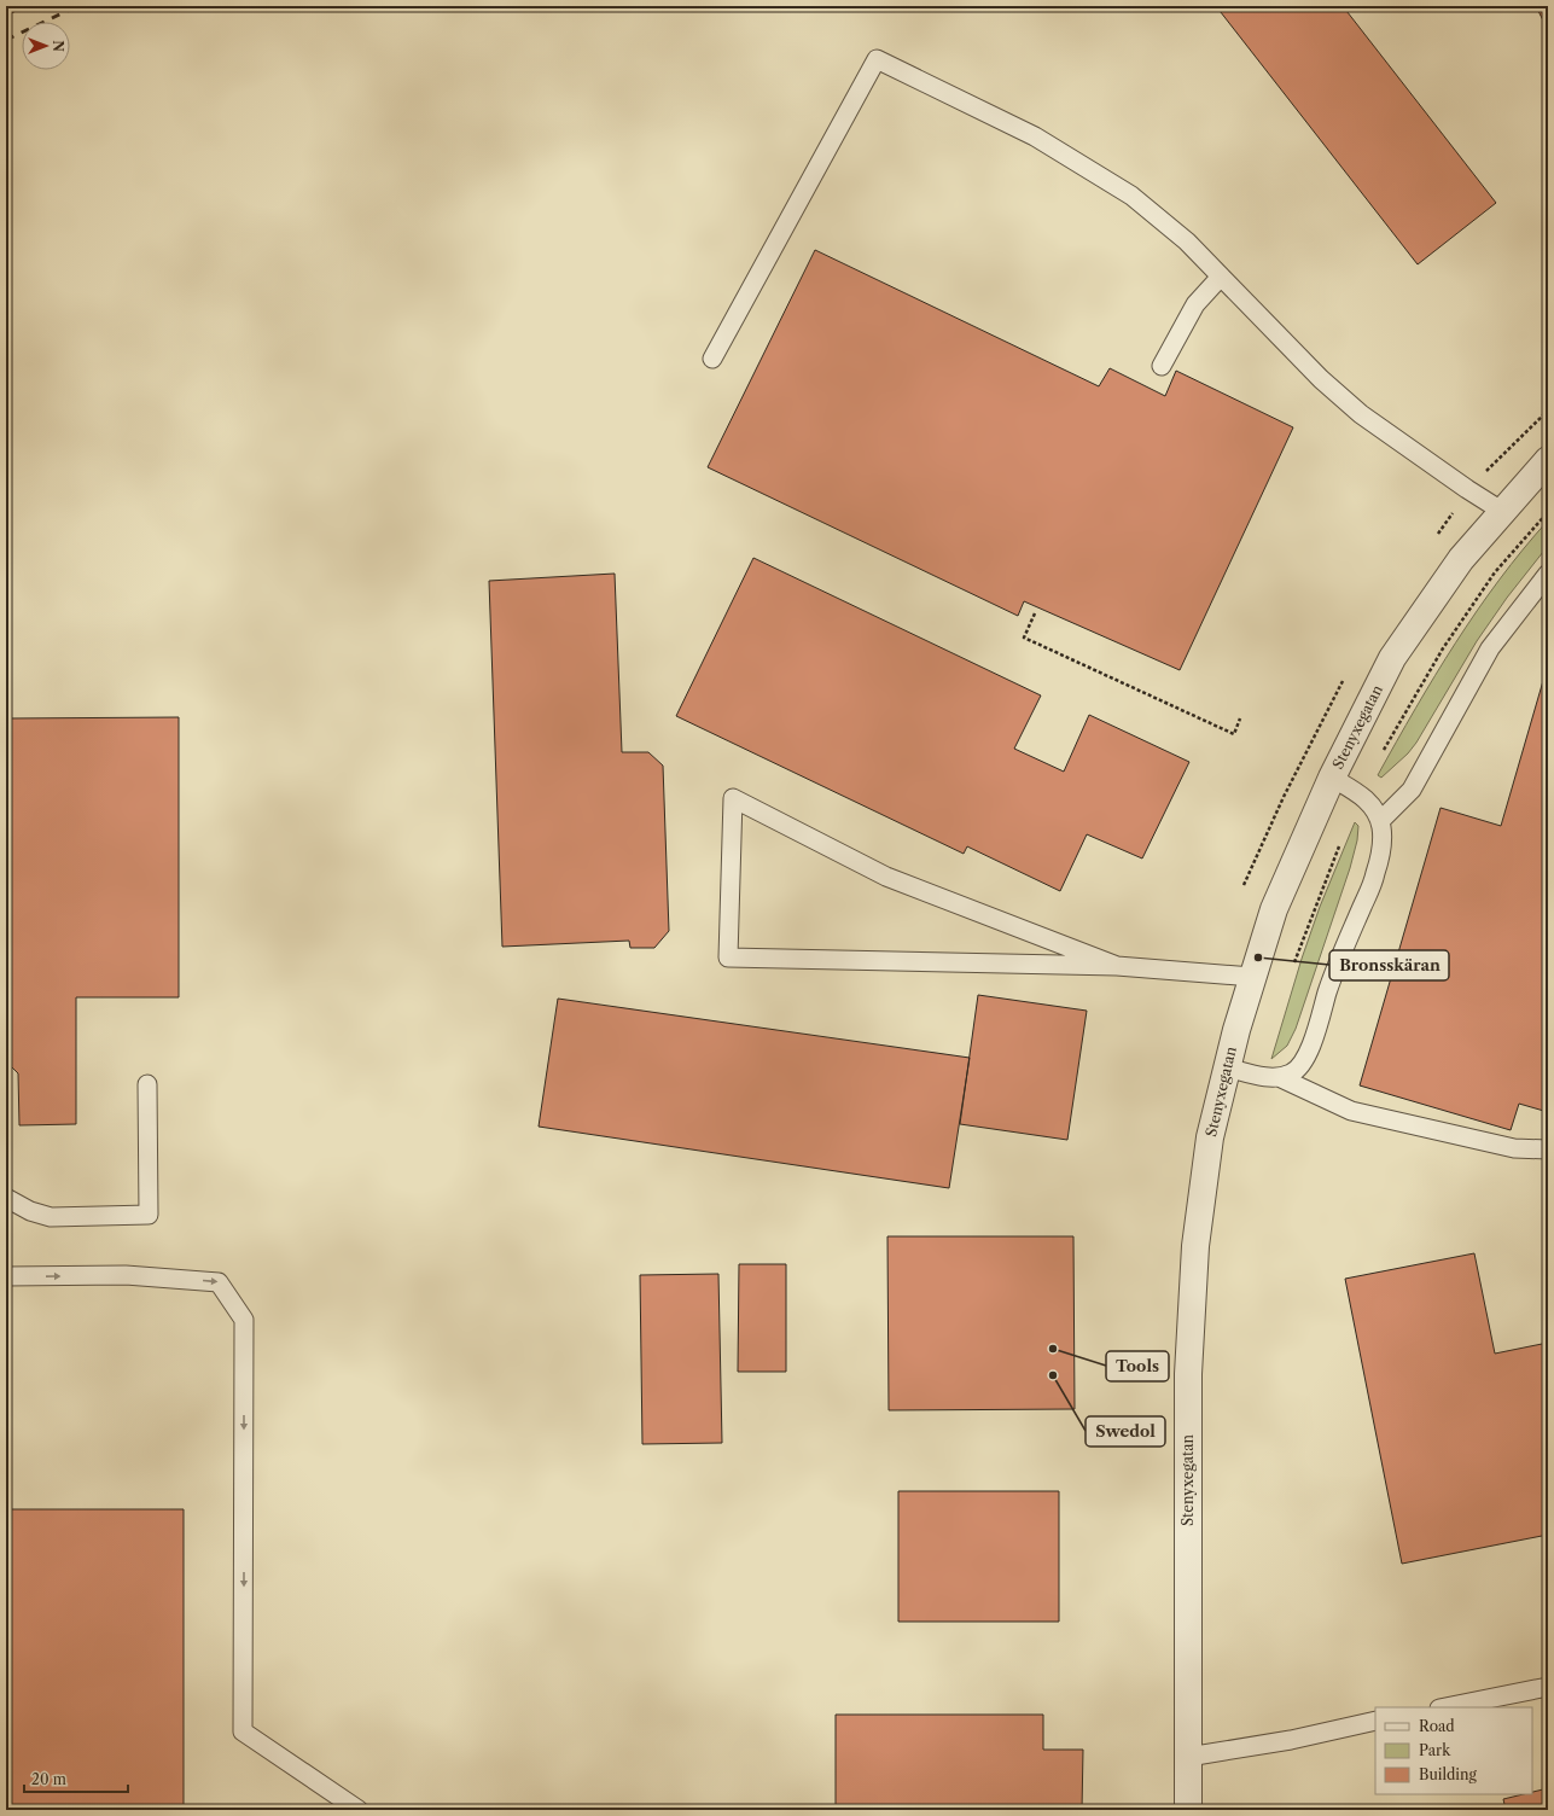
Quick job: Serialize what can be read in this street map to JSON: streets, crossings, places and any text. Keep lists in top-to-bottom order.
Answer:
{
  "streets": {
    "street": ["Stenyxegatan"]
  },
  "places": ["Bronsskäran", "Tools", "Swedol"],
  "legend": ["Road", "Park", "Building"],
  "scale_bar": "20 m",
  "north": "right"
}
